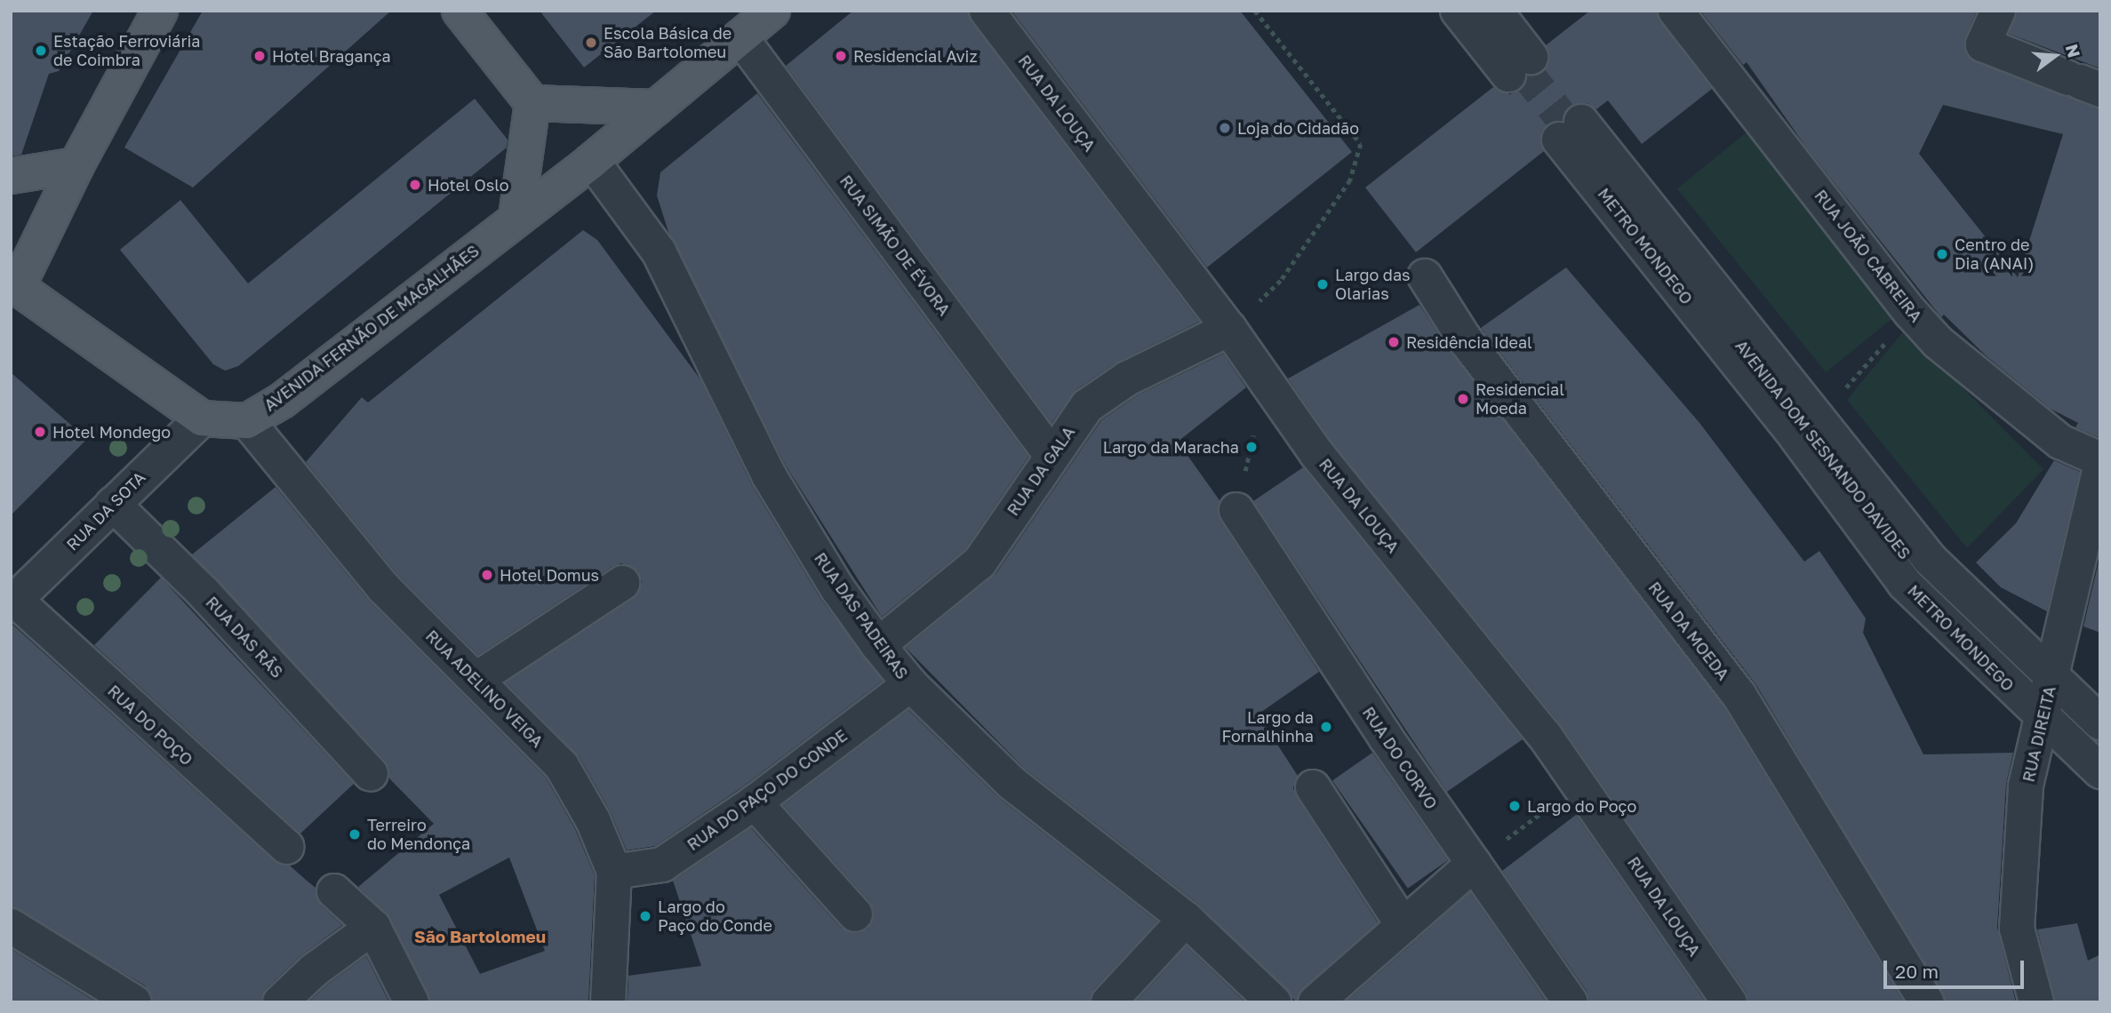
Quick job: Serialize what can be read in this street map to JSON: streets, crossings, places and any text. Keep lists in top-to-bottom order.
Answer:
{
  "streets": {
    "main road": ["AVENIDA FERNÃO DE MAGALHÃES"],
    "street": [
      "RUA DA LOUÇA",
      "RUA SIMÃO DE ÉVORA",
      "METRO MONDEGO",
      "RUA JOÃO CABREIRA",
      "RUA DA GALA",
      "RUA DA SOTA",
      "RUA DAS PADEIRAS",
      "RUA DA MOEDA",
      "RUA DAS RÃS",
      "RUA ADELINO VEIGA",
      "RUA DO POÇO",
      "RUA DIREITA",
      "RUA DO CORVO",
      "RUA DO PAÇO DO CONDE"
    ]
  },
  "crossings": [
    ["RUA DA LOUÇA", "RUA DA GALA"],
    ["RUA SIMÃO DE ÉVORA", "AVENIDA FERNÃO DE MAGALHÃES"],
    ["RUA SIMÃO DE ÉVORA", "RUA DA GALA"],
    ["METRO MONDEGO", "RUA DIREITA"],
    ["AVENIDA FERNÃO DE MAGALHÃES", "RUA DAS PADEIRAS"],
    ["AVENIDA FERNÃO DE MAGALHÃES", "RUA ADELINO VEIGA"],
    ["RUA DA GALA", "RUA DAS PADEIRAS"],
    ["RUA DA SOTA", "RUA DAS RÃS"],
    ["RUA DA SOTA", "RUA DO POÇO"],
    ["RUA DAS PADEIRAS", "RUA DO PAÇO DO CONDE"],
    ["RUA ADELINO VEIGA", "RUA DO PAÇO DO CONDE"]
  ],
  "districts": ["São Bartolomeu"],
  "places": [
    "Escola Básica de São Bartolomeu",
    "Estação Ferroviária de Coimbra",
    "Hotel Bragança",
    "Residencial Aviz",
    "Loja do Cidadão",
    "Hotel Oslo",
    "Centro de Dia (ANAI)",
    "Largo das Olarias",
    "Residência Ideal",
    "Residencial Moeda",
    "Hotel Mondego",
    "Largo da Maracha",
    "Hotel Domus",
    "Largo da Fornalhinha",
    "Largo do Poço",
    "Terreiro do Mendonça",
    "Largo do Paço do Conde"
  ],
  "scale_bar": "20 m",
  "north": "right"
}
